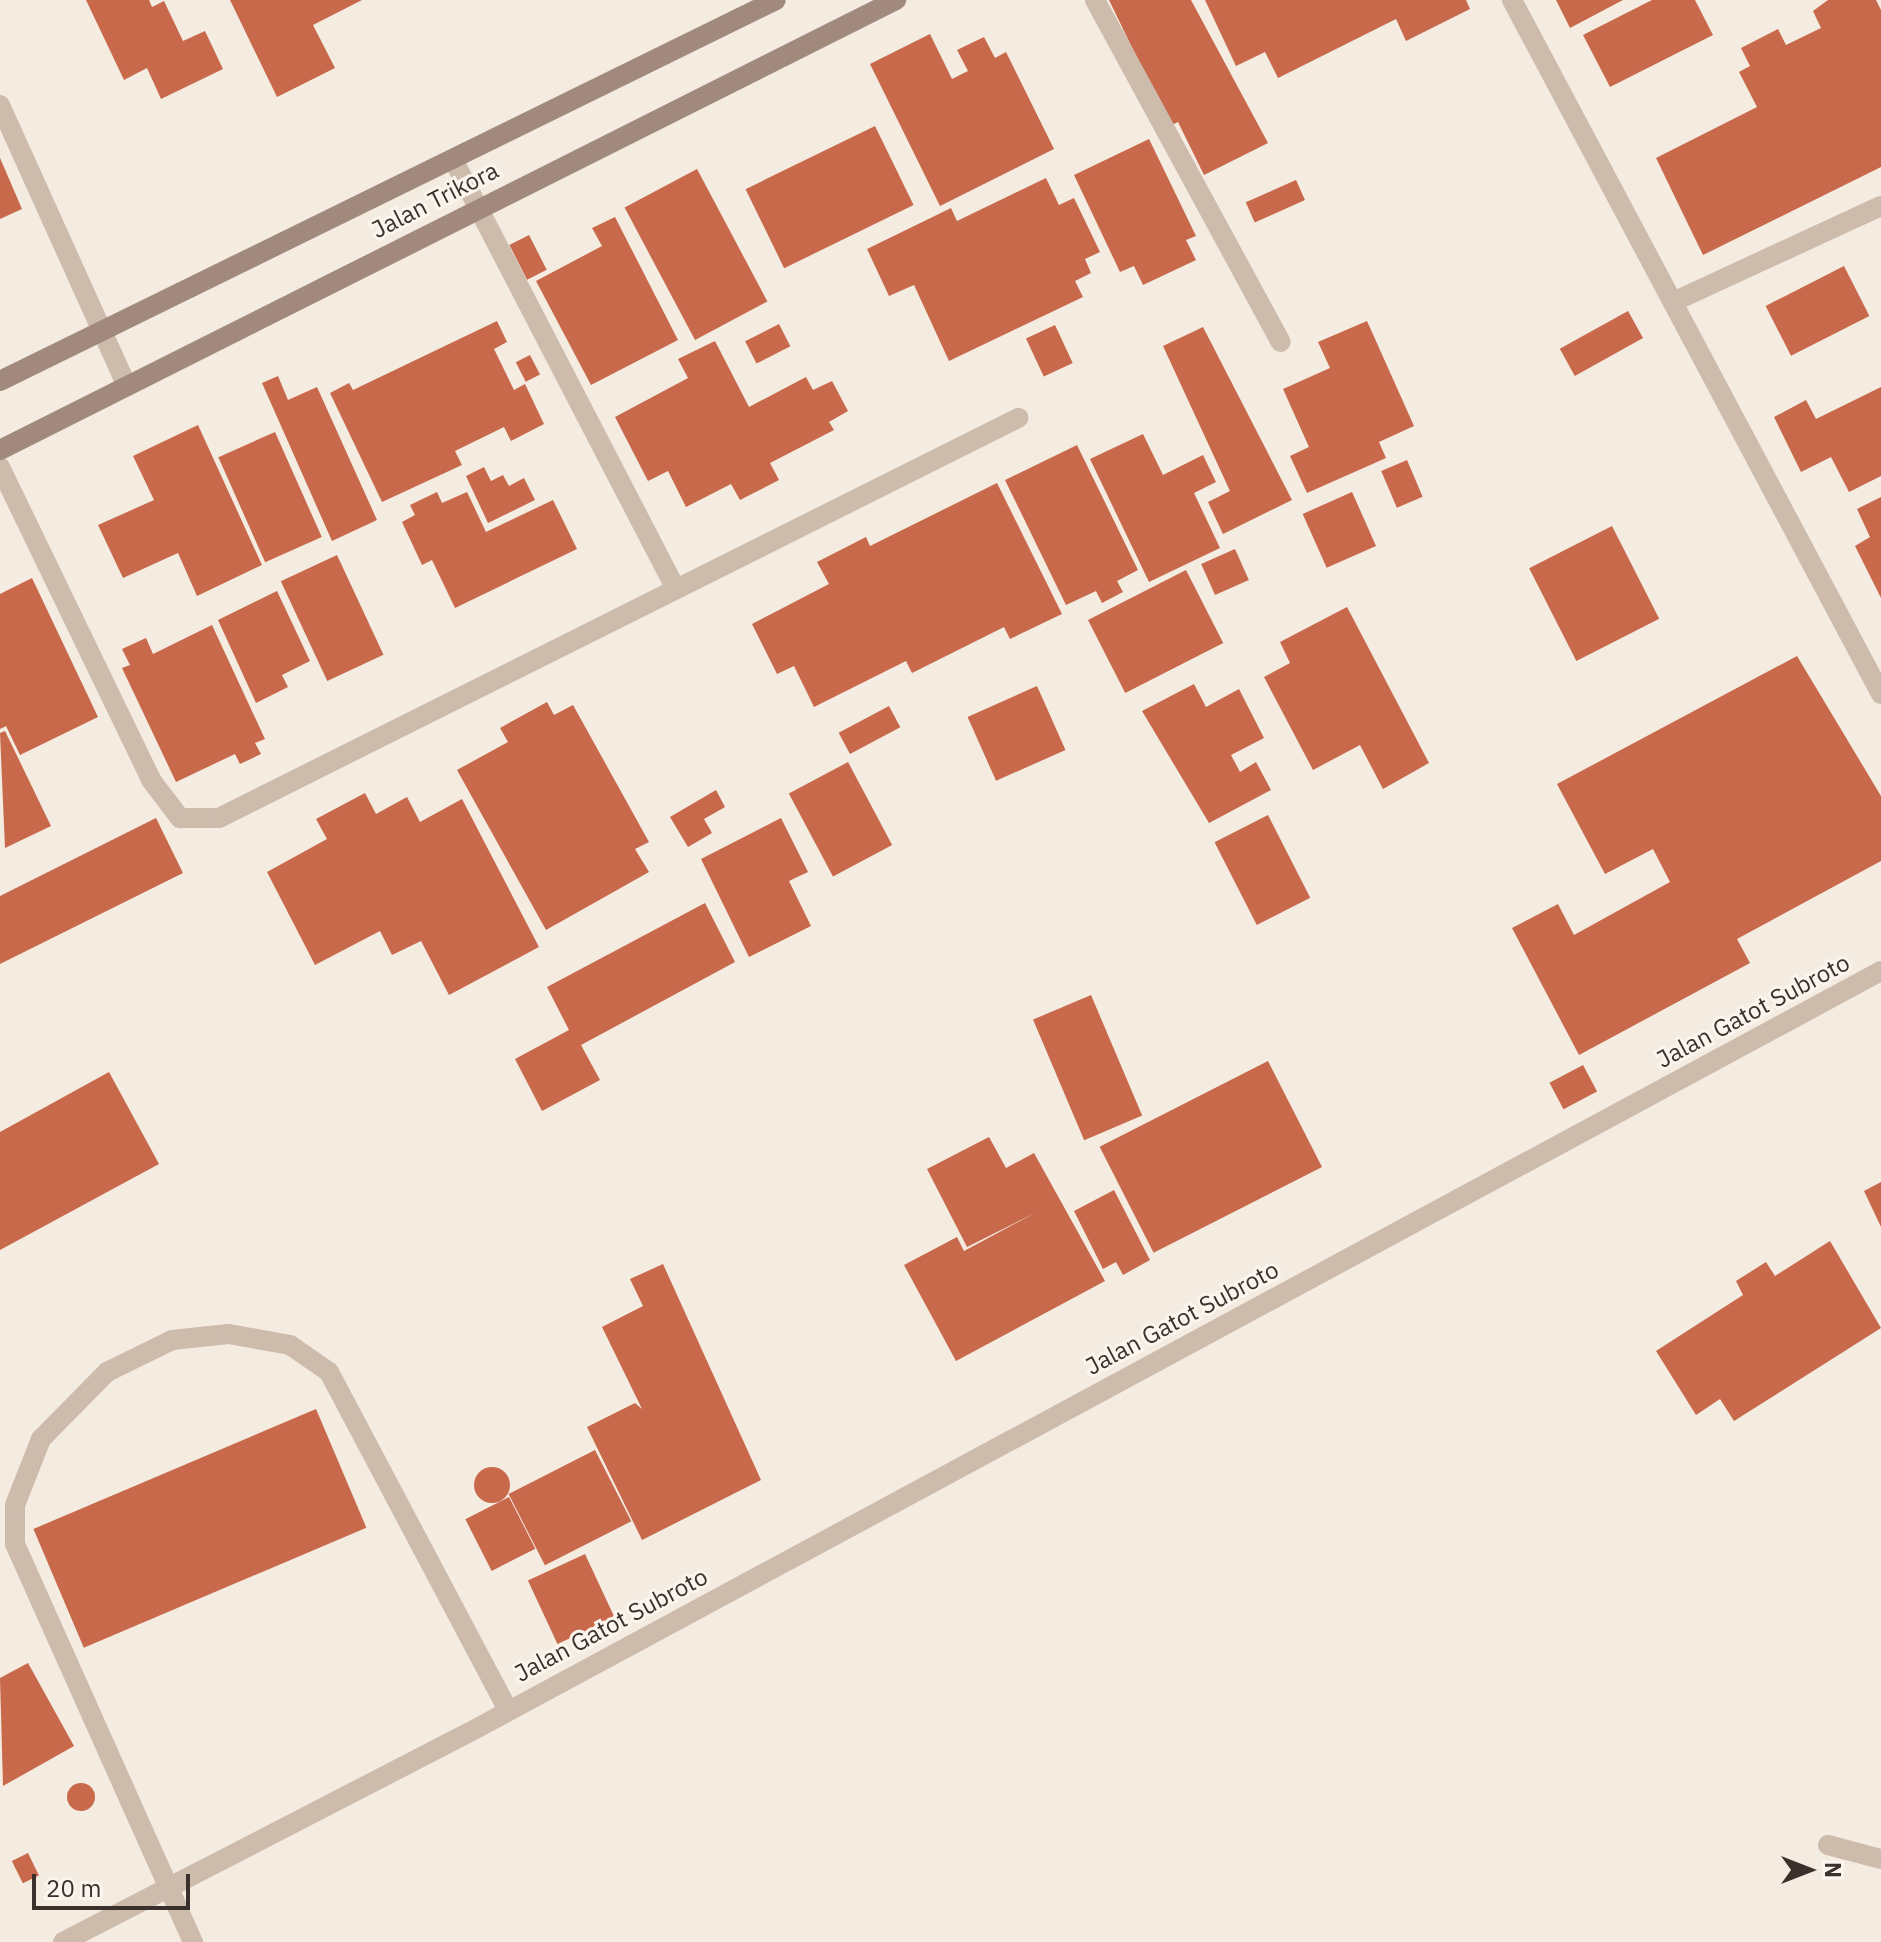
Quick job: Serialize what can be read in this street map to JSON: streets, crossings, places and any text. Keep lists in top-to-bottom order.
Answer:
{
  "streets": {
    "main road": ["Jalan Trikora"],
    "street": ["Jalan Gatot Subroto"]
  },
  "scale_bar": "20 m",
  "north": "right"
}
